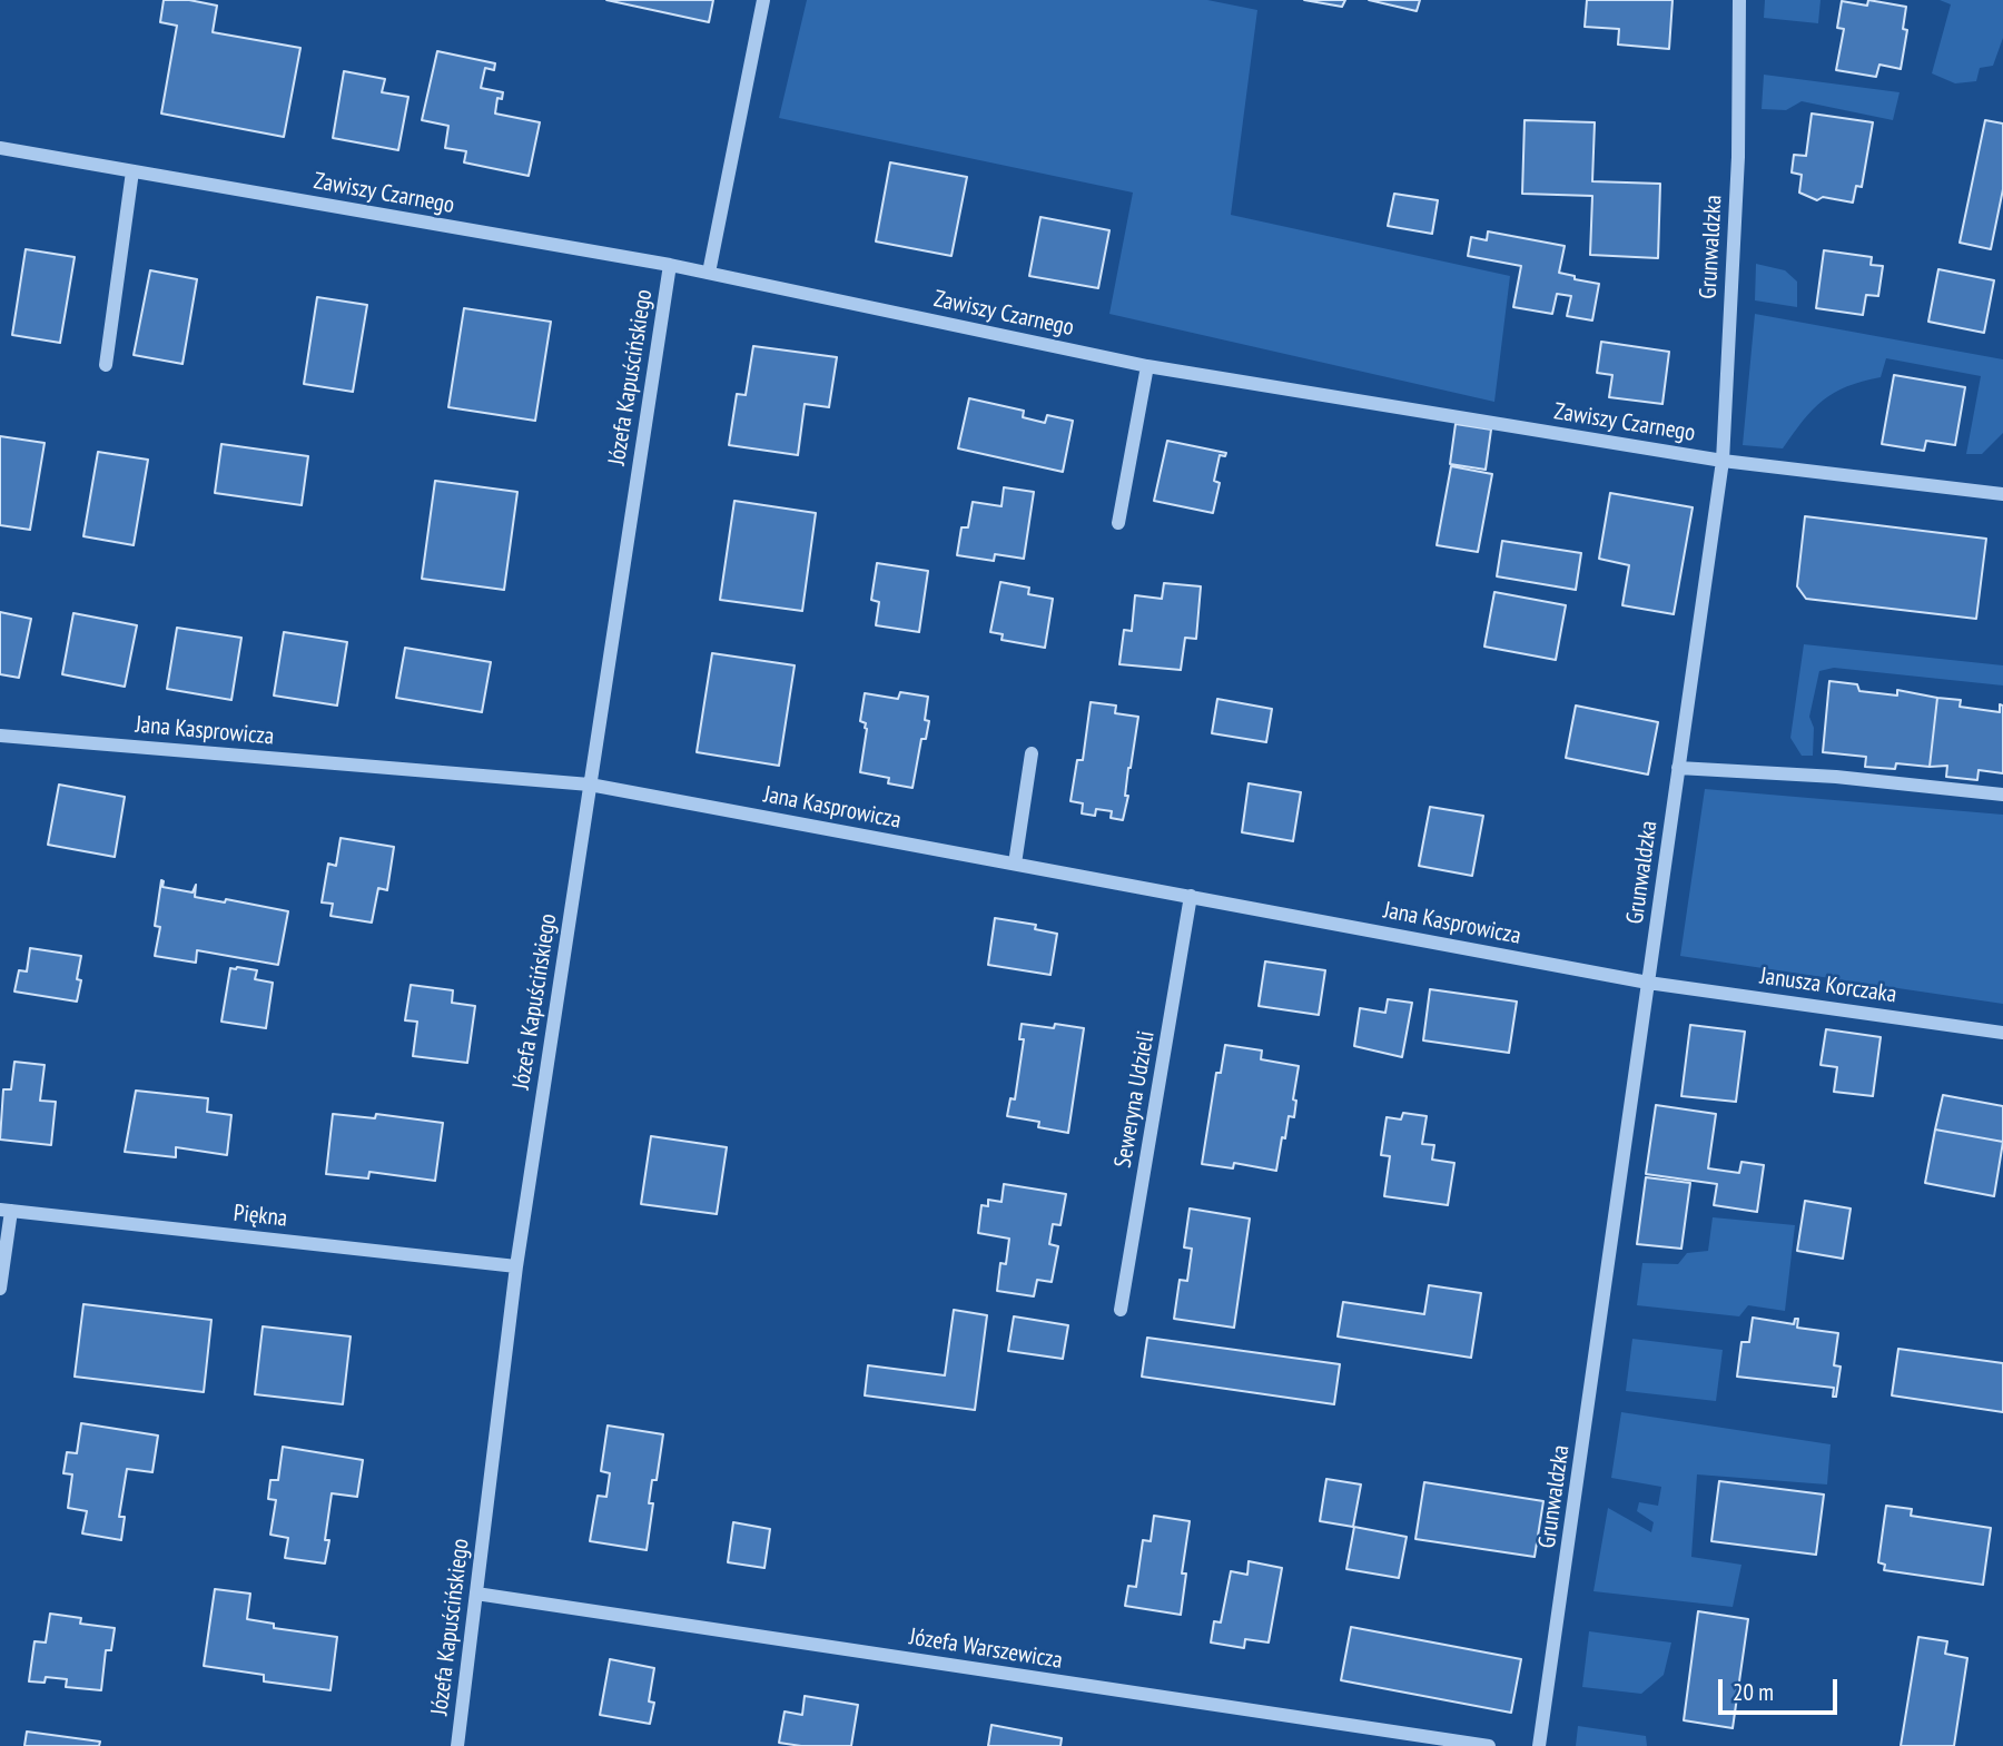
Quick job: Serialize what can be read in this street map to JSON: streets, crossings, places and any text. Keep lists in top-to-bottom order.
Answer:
{
  "streets": {
    "street": [
      "Zawiszy Czarnego",
      "Grunwaldzka",
      "Józefa Kapuścińskiego",
      "Jana Kasprowicza",
      "Janusza Korczaka",
      "Seweryna Udzieli",
      "Piękna",
      "Józefa Warszewicza"
    ]
  },
  "crossings": [
    ["Zawiszy Czarnego", "Grunwaldzka"],
    ["Zawiszy Czarnego", "Józefa Kapuścińskiego"],
    ["Grunwaldzka", "Jana Kasprowicza"],
    ["Grunwaldzka", "Janusza Korczaka"],
    ["Józefa Kapuścińskiego", "Jana Kasprowicza"],
    ["Józefa Kapuścińskiego", "Piękna"],
    ["Józefa Kapuścińskiego", "Józefa Warszewicza"],
    ["Jana Kasprowicza", "Janusza Korczaka"],
    ["Jana Kasprowicza", "Seweryna Udzieli"]
  ],
  "scale_bar": "20 m"
}
